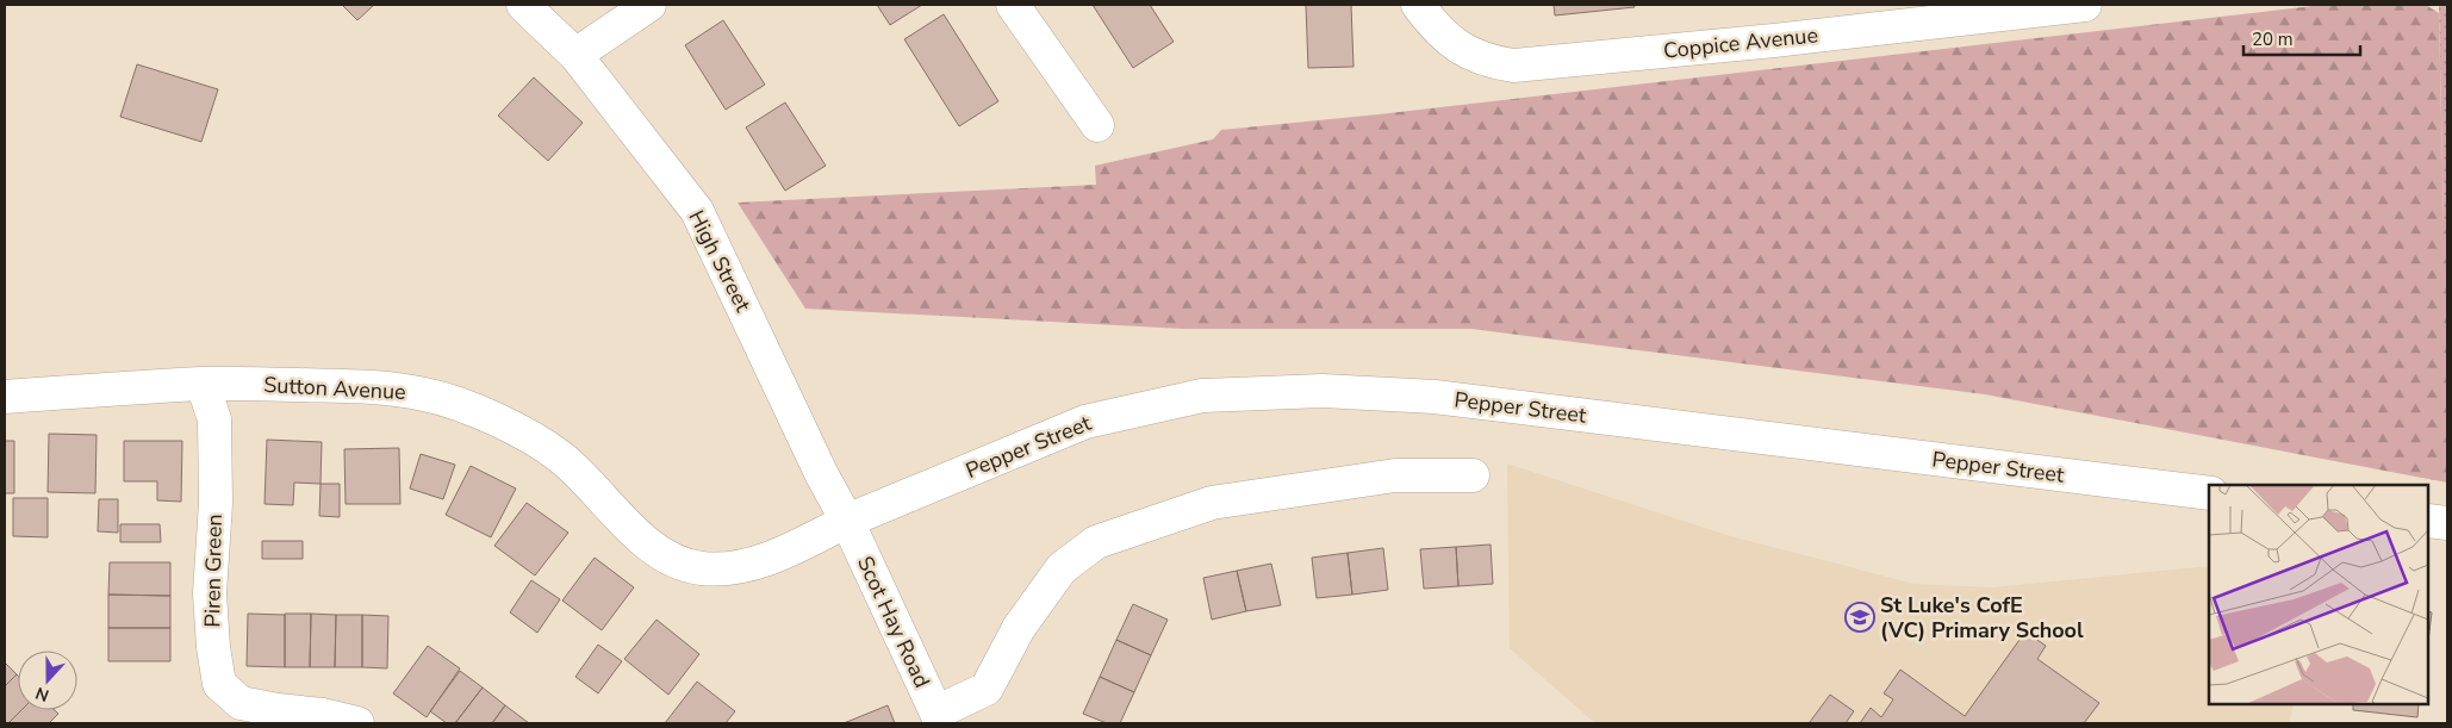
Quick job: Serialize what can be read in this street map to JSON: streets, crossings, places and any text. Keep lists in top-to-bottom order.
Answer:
{
  "streets": {
    "street": [
      "Coppice Avenue",
      "High Street",
      "Sutton Avenue",
      "Pepper Street",
      "Piren Green",
      "Scot Hay Road"
    ]
  },
  "crossings": [
    ["High Street", "Sutton Avenue"],
    ["High Street", "Pepper Street"],
    ["High Street", "Scot Hay Road"],
    ["Sutton Avenue", "Pepper Street"],
    ["Sutton Avenue", "Piren Green"],
    ["Sutton Avenue", "Scot Hay Road"],
    ["Pepper Street", "Scot Hay Road"]
  ],
  "places": {
    "school or university": ["St Luke's CofE (VC) Primary School"]
  },
  "scale_bar": "20 m",
  "north": "bottom"
}
